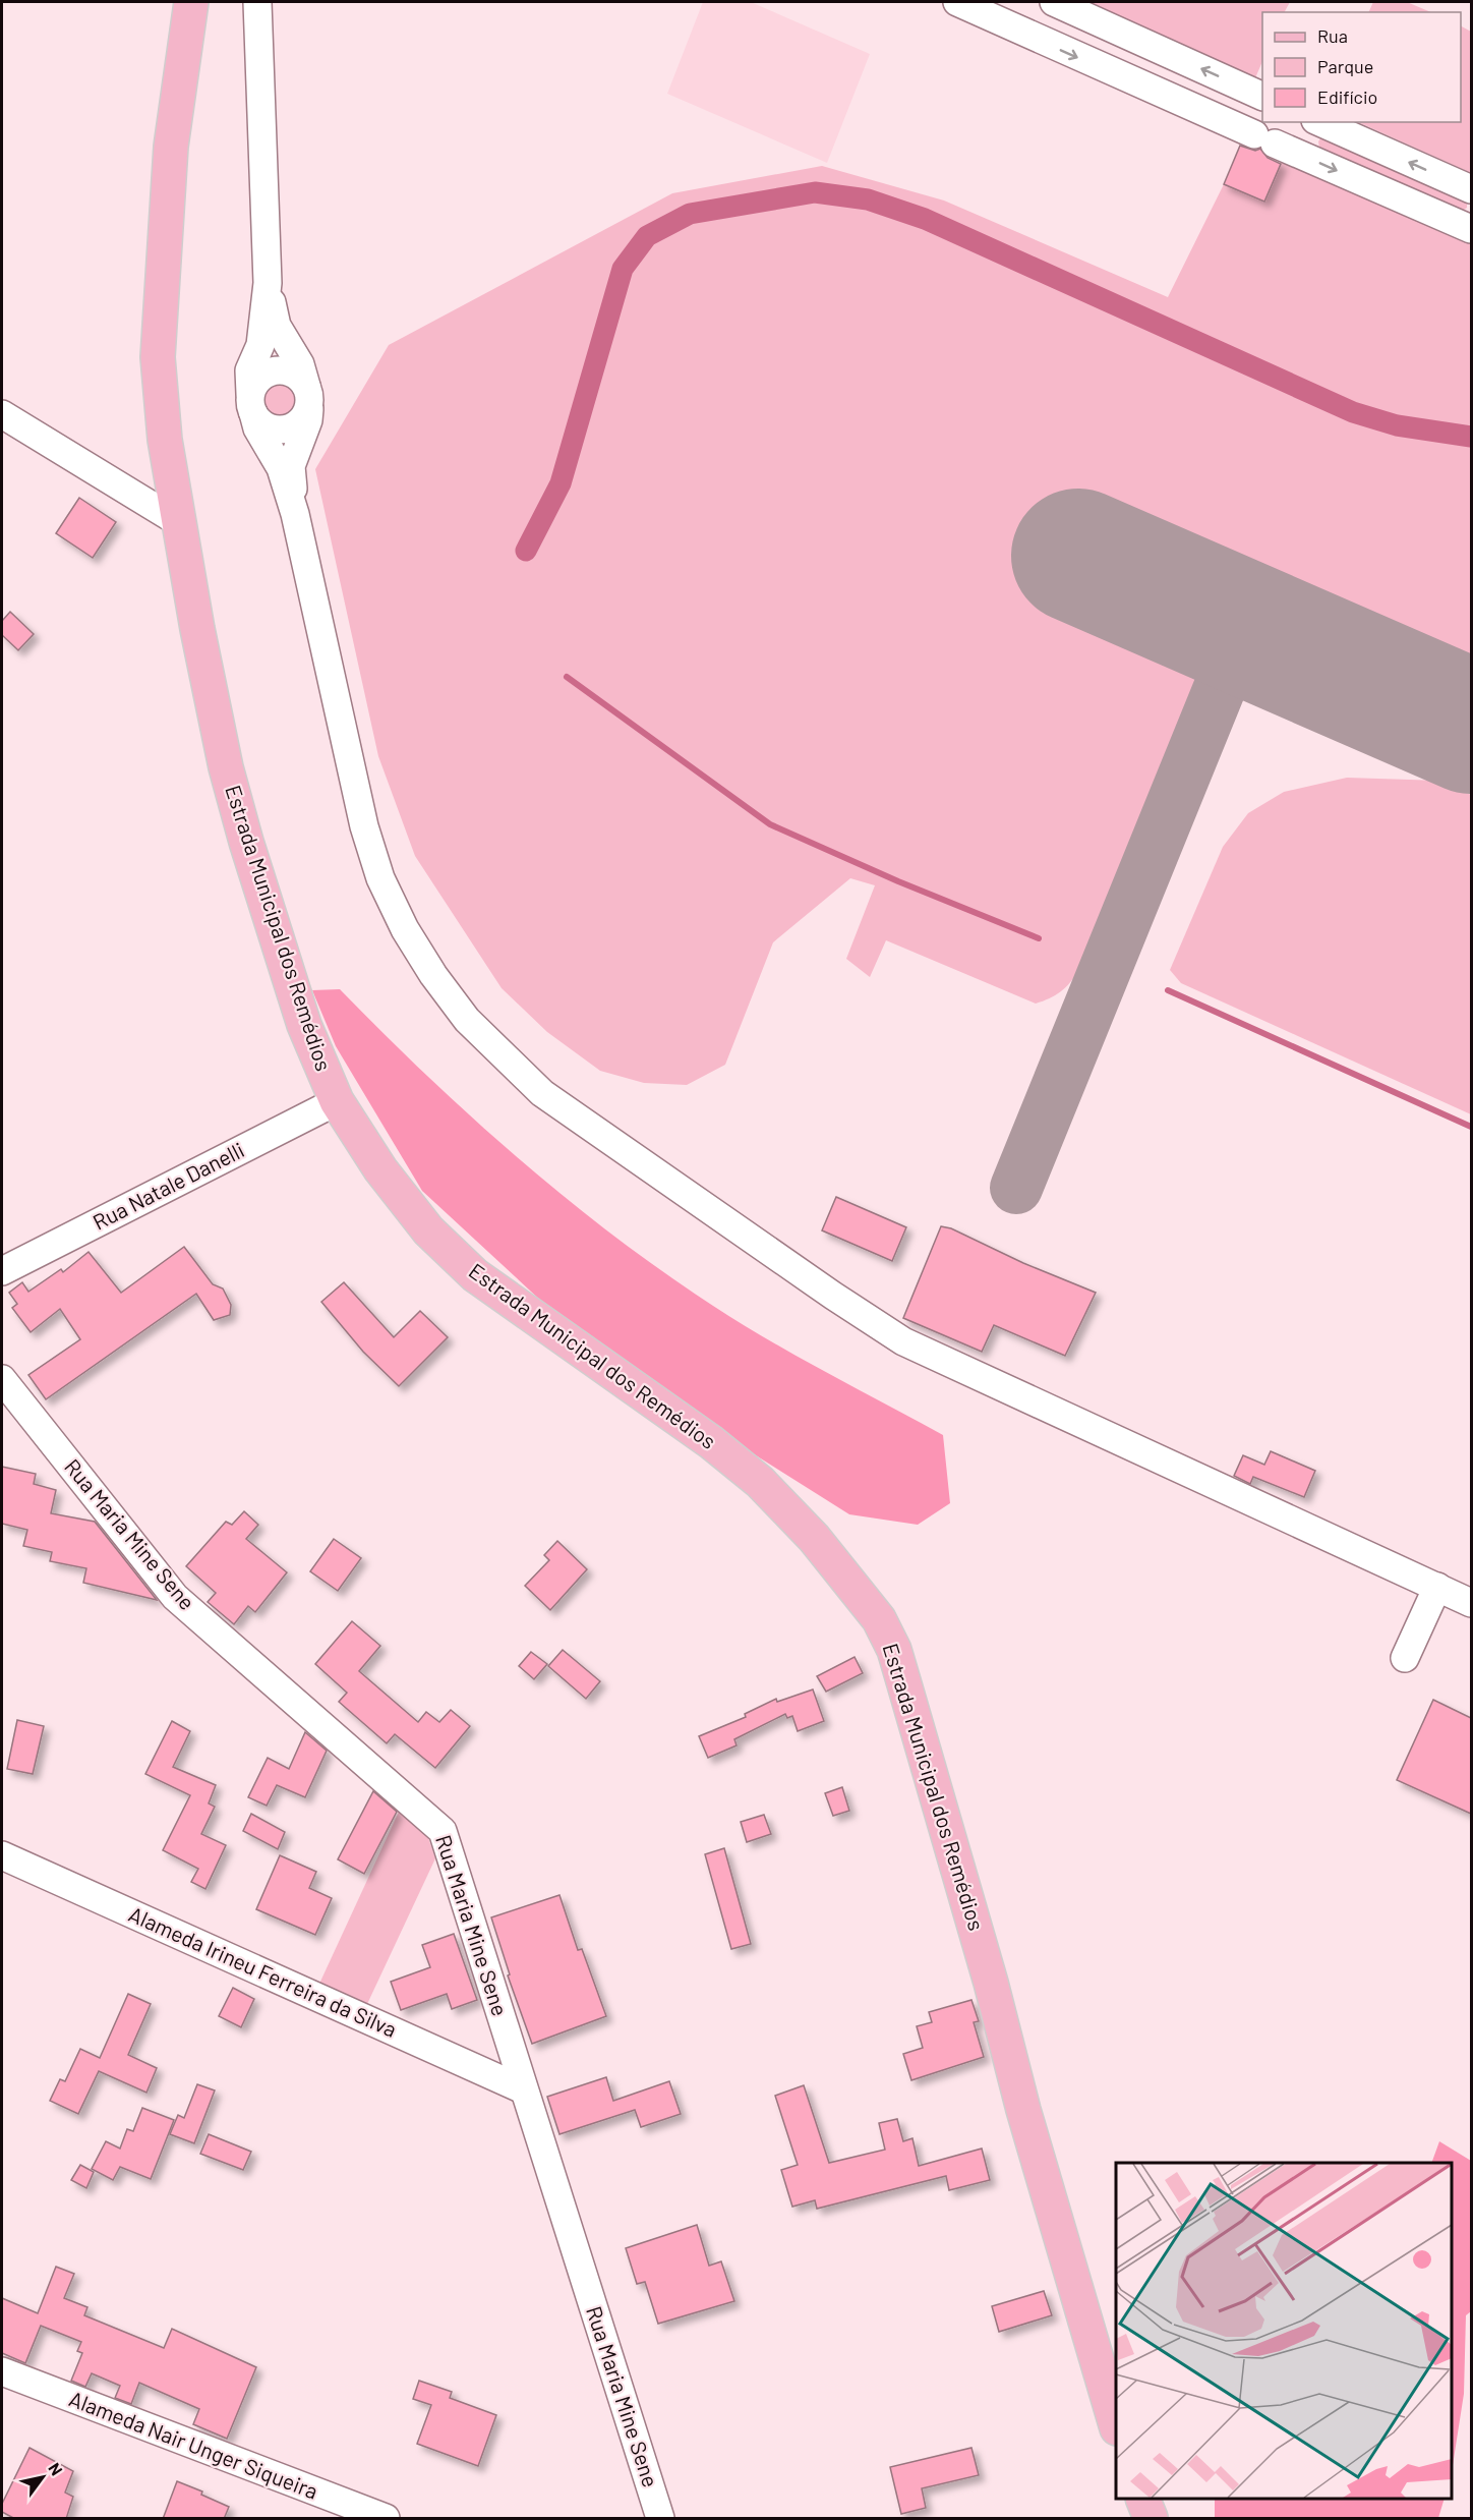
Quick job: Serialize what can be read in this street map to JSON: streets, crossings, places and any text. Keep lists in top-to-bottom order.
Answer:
{
  "streets": {
    "main road": ["Estrada Municipal dos Remédios"],
    "street": [
      "Rua Natale Danelli",
      "Rua Maria Mine Sene",
      "Alameda Irineu Ferreira da Silva",
      "Alameda Nair Unger Siqueira"
    ]
  },
  "crossings": [
    ["Estrada Municipal dos Remédios", "Rua Natale Danelli"],
    ["Rua Maria Mine Sene", "Alameda Irineu Ferreira da Silva"]
  ],
  "legend": ["Rua", "Parque", "Edifício"],
  "north": "top right"
}
